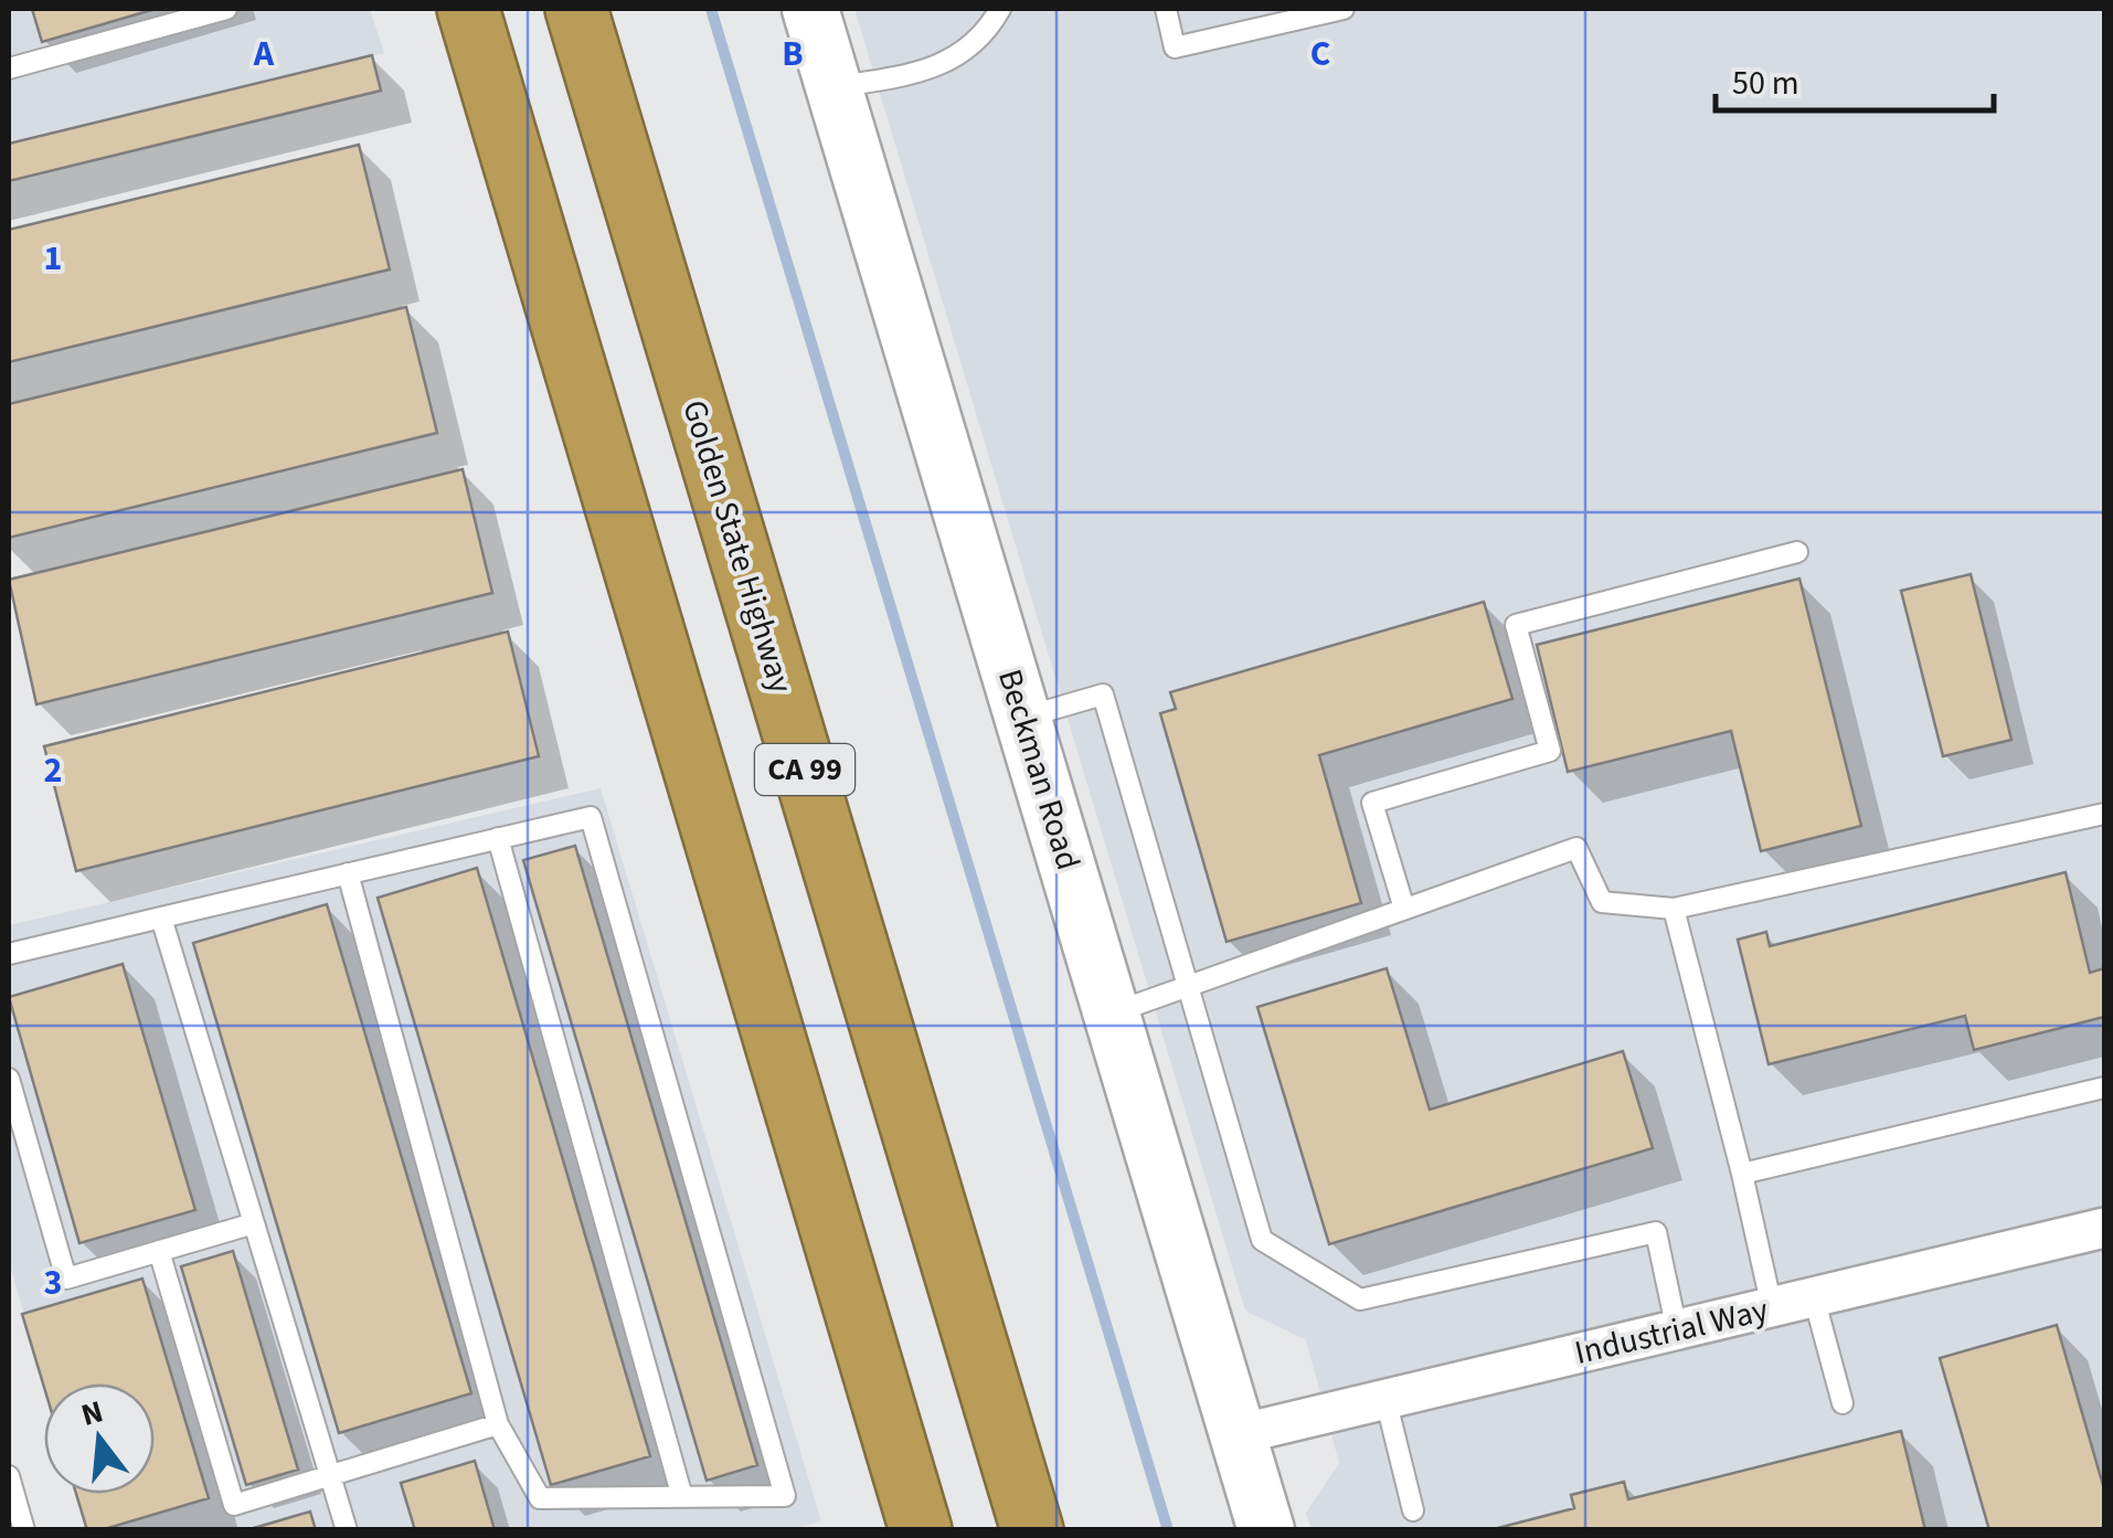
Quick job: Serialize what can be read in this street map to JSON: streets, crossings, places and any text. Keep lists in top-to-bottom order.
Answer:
{
  "streets": {
    "highway": ["Golden State Highway", "CA 99"],
    "street": ["Beckman Road", "Industrial Way"]
  },
  "crossings": [
    ["Beckman Road", "Industrial Way"]
  ],
  "scale_bar": "50 m",
  "north": "top",
  "grid": {
    "columns": ["A", "B", "C"],
    "rows": ["1", "2", "3"]
  }
}
